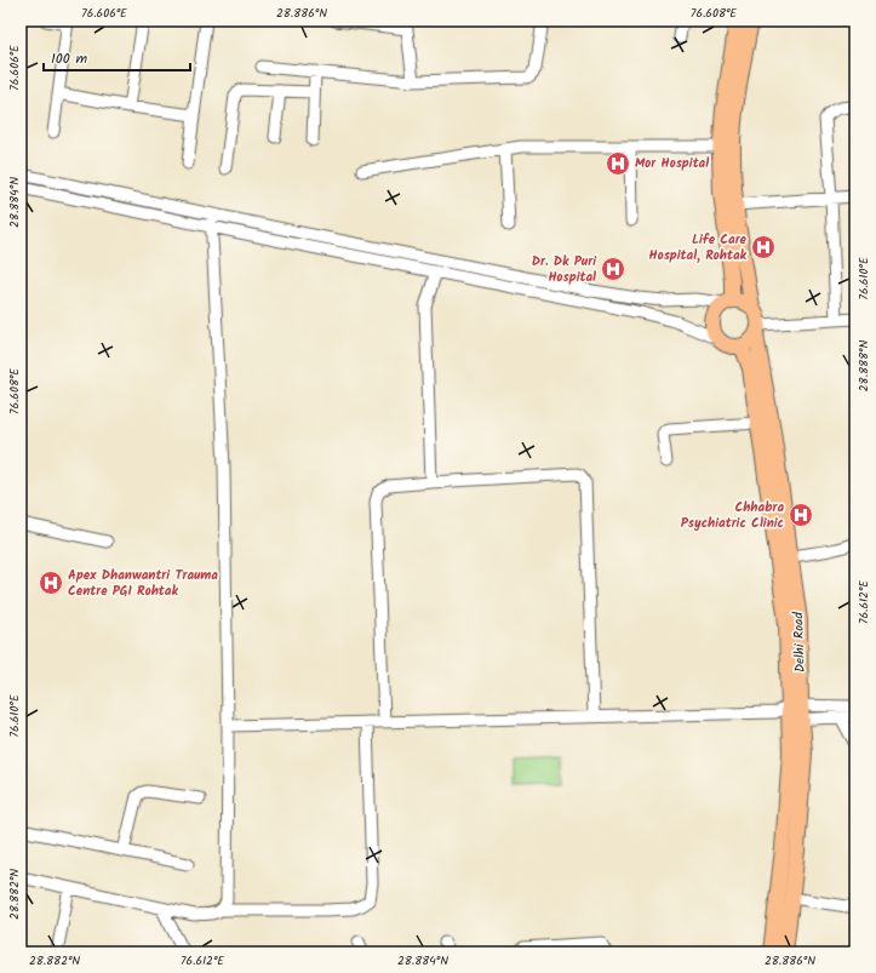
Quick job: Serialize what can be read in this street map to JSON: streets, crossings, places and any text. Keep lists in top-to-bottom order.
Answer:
{
  "streets": {
    "main road": ["Delhi Road"]
  },
  "places": {
    "hospital": [
      "Mor Hospital",
      "Life Care Hospital, Rohtak",
      "Dr. Dk Puri Hospital",
      "Chhabra Psychiatric Clinic",
      "Apex Dhanwantri Trauma Centre PGI Rohtak"
    ]
  },
  "scale_bar": "100 m",
  "coordinates": [
    "76.606°E",
    "28.886°N",
    "76.608°E",
    "28.884°N",
    "76.610°E",
    "28.888°N",
    "76.612°E",
    "28.882°N"
  ]
}
